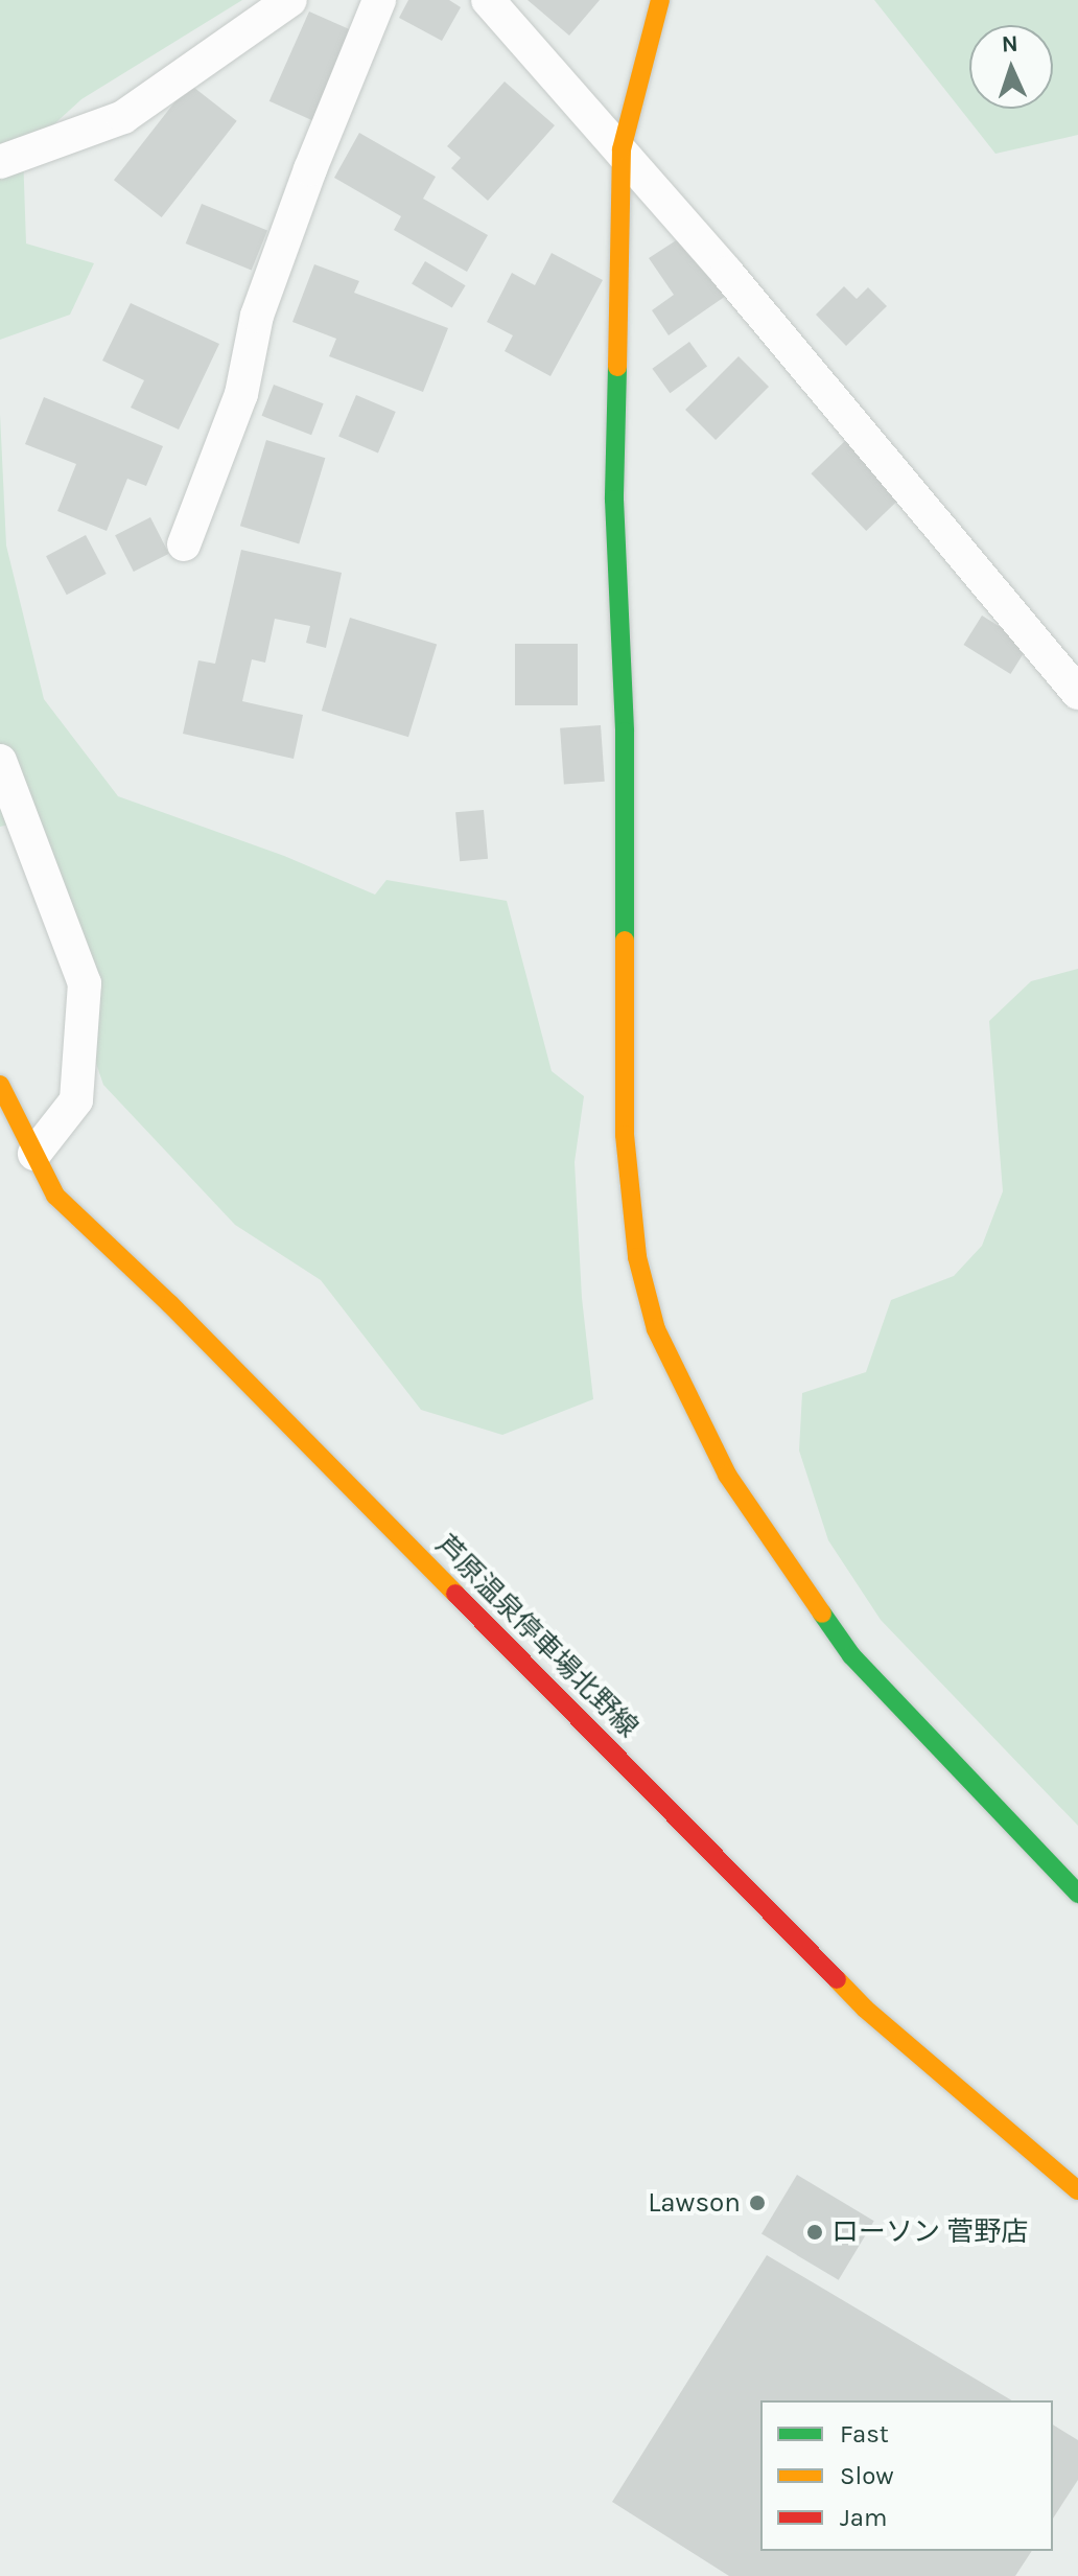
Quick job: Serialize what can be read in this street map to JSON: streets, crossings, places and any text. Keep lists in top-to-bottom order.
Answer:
{
  "streets": {
    "street": ["芦原温泉停車場北野線"]
  },
  "places": ["Lawson", "ローソン 菅野店"],
  "legend": ["Fast", "Slow", "Jam"],
  "north": "top"
}
